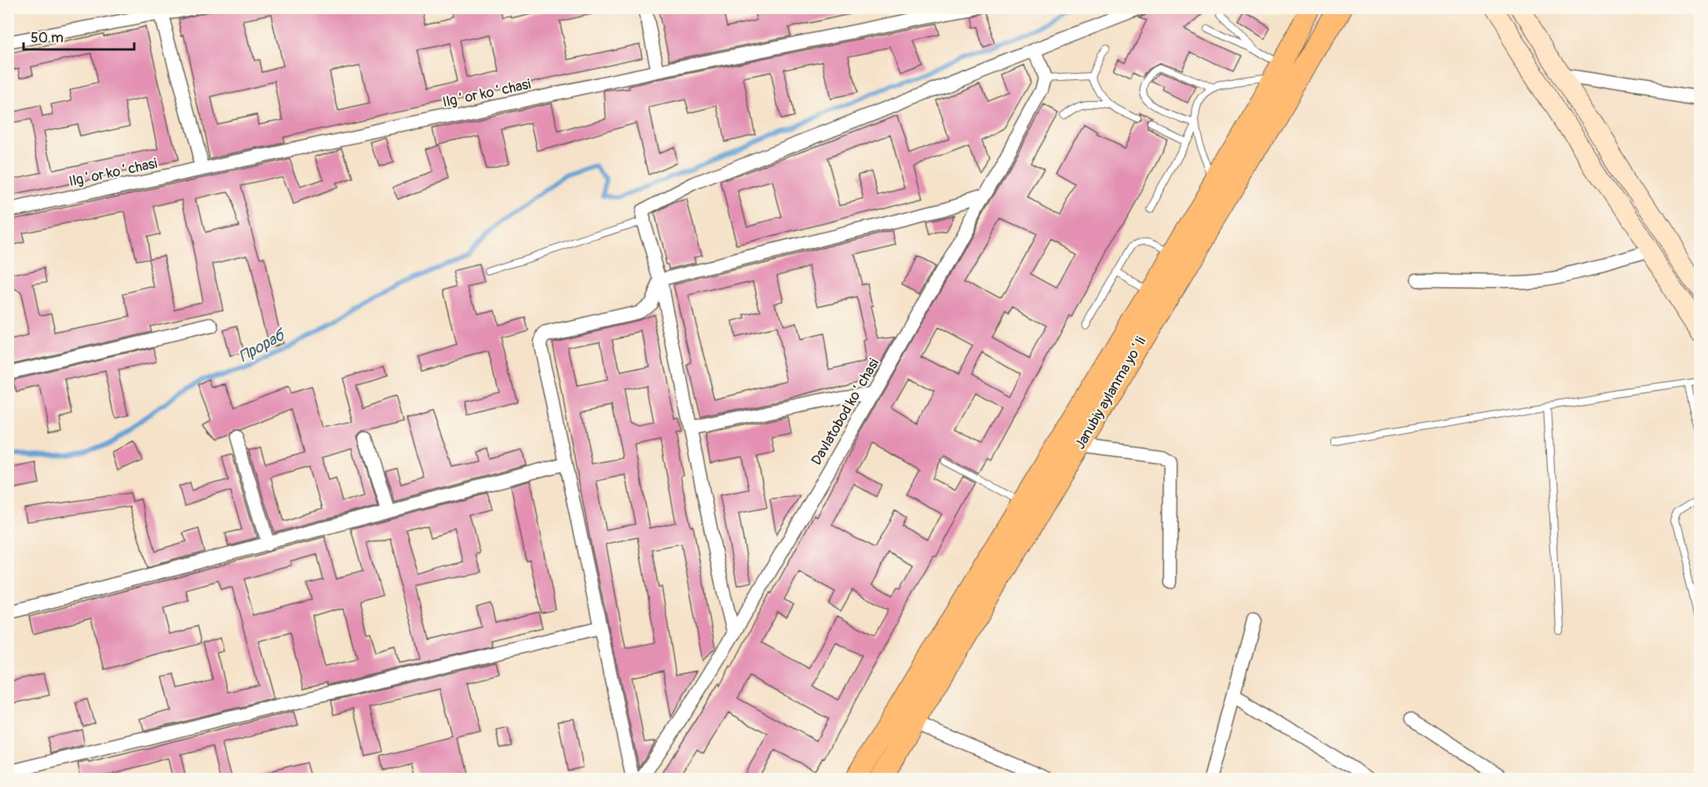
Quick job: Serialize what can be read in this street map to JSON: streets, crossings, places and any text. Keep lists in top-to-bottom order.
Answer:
{
  "streets": {
    "highway": ["Janubiy aylanma yoʻli"],
    "street": ["Ilgʻor koʻchasi", "Davlatobod koʻchasi"]
  },
  "water": ["Прораб"],
  "scale_bar": "50 m"
}
